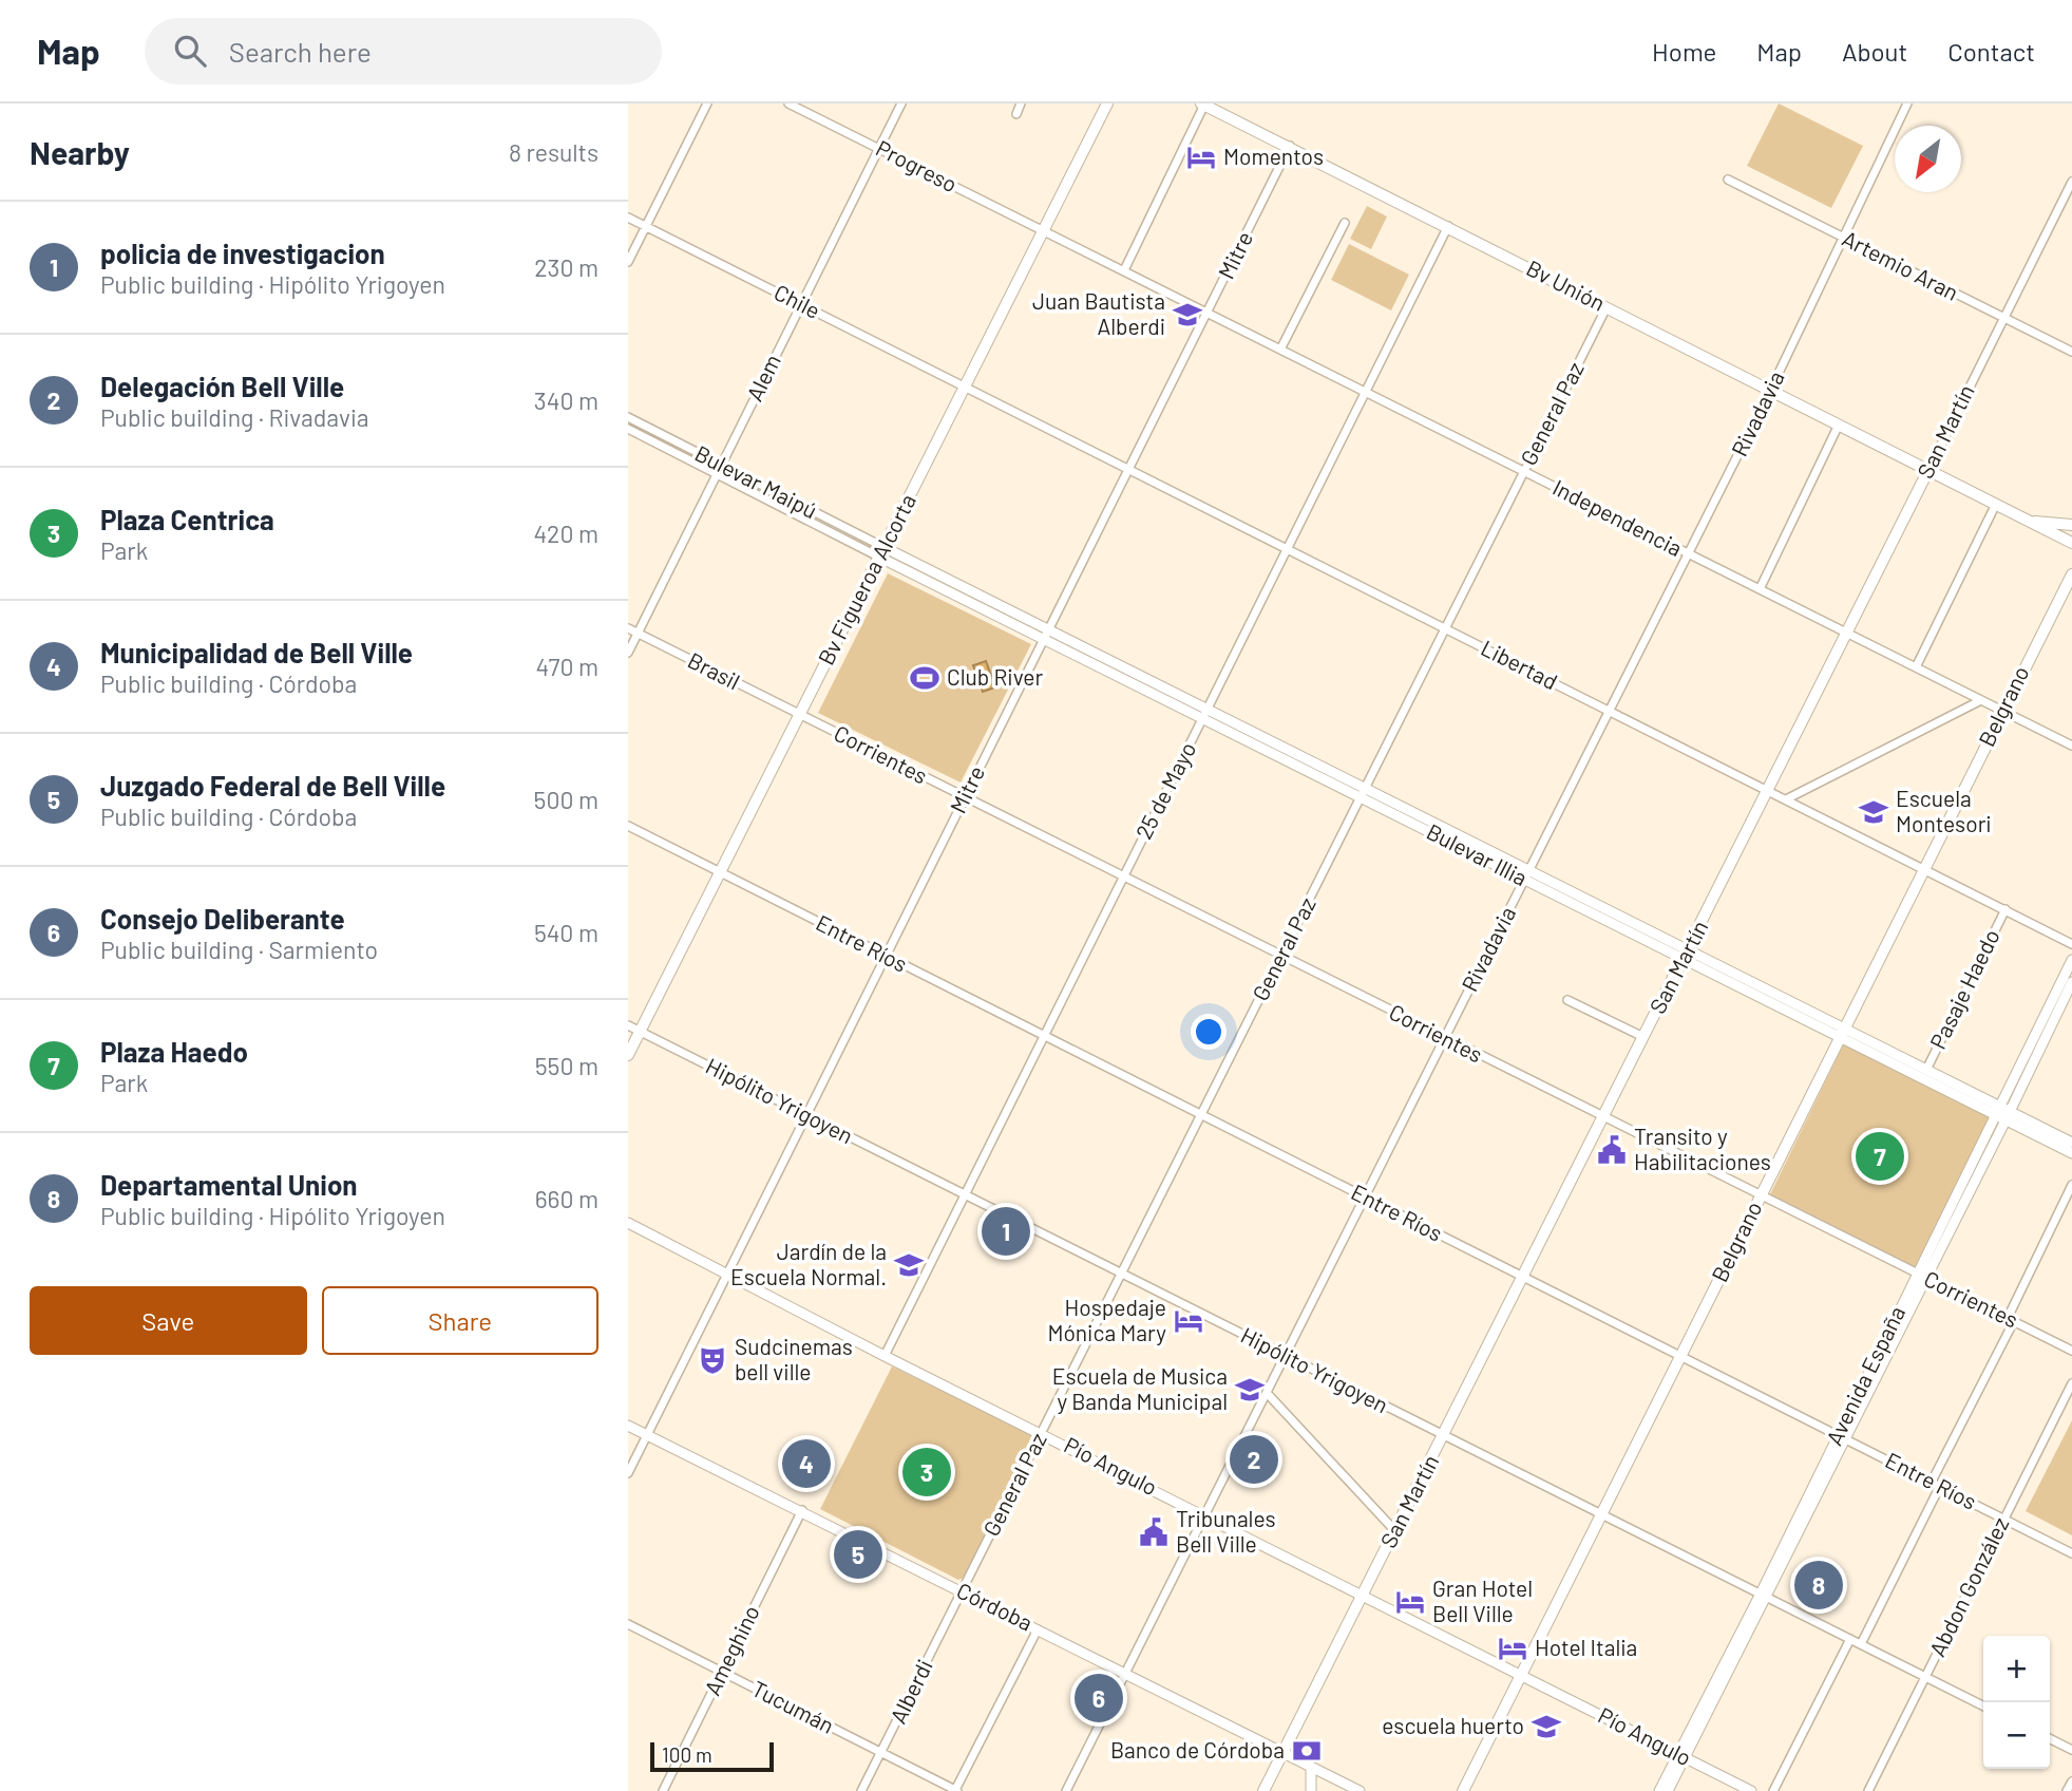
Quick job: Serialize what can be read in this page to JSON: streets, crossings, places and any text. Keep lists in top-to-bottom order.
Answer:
{
  "streets": {
    "main road": [
      "Bv Unión",
      "San Martín",
      "Bv Figueroa Alcorta",
      "Belgrano"
    ],
    "street": [
      "Progreso",
      "Mitre",
      "Artemio Aran",
      "Chile",
      "Alem",
      "General Paz",
      "Rivadavia",
      "Bulevar Maipú",
      "Independencia",
      "Libertad",
      "Brasil",
      "Corrientes",
      "25 de Mayo",
      "Bulevar Illia",
      "Entre Ríos",
      "Pasaje Haedo",
      "Hipólito Yrigoyen",
      "Avenida España",
      "Pío Angulo",
      "Abdon González",
      "Córdoba",
      "Ameghino",
      "Alberdi",
      "Tucumán"
    ]
  },
  "crossings": [
    ["Progreso", "Alem"],
    ["Progreso", "Independencia"],
    ["Progreso", "Bv Figueroa Alcorta"],
    ["Mitre", "Bv Unión"],
    ["Mitre", "Independencia"],
    ["Mitre", "Libertad"],
    ["Mitre", "Corrientes"],
    ["Mitre", "Bulevar Illia"],
    ["Mitre", "Entre Ríos"],
    ["Mitre", "Hipólito Yrigoyen"],
    ["Mitre", "Pío Angulo"],
    ["Mitre", "Córdoba"],
    ["Artemio Aran", "Rivadavia"],
    ["Artemio Aran", "San Martín"],
    ["Bv Unión", "General Paz"],
    ["Bv Unión", "Rivadavia"],
    ["Bv Unión", "San Martín"],
    ["Bv Unión", "25 de Mayo"],
    ["Chile", "Alem"],
    ["Chile", "Bv Figueroa Alcorta"],
    ["Chile", "Libertad"],
    ["Alem", "Bulevar Maipú"],
    ["Alem", "Brasil"],
    ["General Paz", "Independencia"],
    ["General Paz", "Libertad"],
    ["General Paz", "Corrientes"],
    ["General Paz", "Bulevar Illia"],
    ["General Paz", "Entre Ríos"],
    ["General Paz", "Hipólito Yrigoyen"],
    ["General Paz", "Pío Angulo"],
    ["General Paz", "Córdoba"],
    ["General Paz", "Alberdi"],
    ["Rivadavia", "Independencia"],
    ["Rivadavia", "Libertad"],
    ["Rivadavia", "Corrientes"],
    ["Rivadavia", "Bulevar Illia"],
    ["Rivadavia", "Entre Ríos"],
    ["Rivadavia", "Hipólito Yrigoyen"],
    ["Rivadavia", "Pío Angulo"],
    ["Rivadavia", "Córdoba"],
    ["San Martín", "Independencia"],
    ["San Martín", "Libertad"],
    ["San Martín", "Corrientes"],
    ["San Martín", "Bulevar Illia"],
    ["San Martín", "Entre Ríos"],
    ["San Martín", "Hipólito Yrigoyen"],
    ["San Martín", "Pío Angulo"],
    ["San Martín", "Córdoba"],
    ["Bulevar Maipú", "Bv Figueroa Alcorta"],
    ["Bulevar Maipú", "Bulevar Illia"],
    ["Independencia", "Bv Figueroa Alcorta"],
    ["Independencia", "Belgrano"],
    ["Independencia", "25 de Mayo"],
    ["Bv Figueroa Alcorta", "Libertad"],
    ["Bv Figueroa Alcorta", "Brasil"],
    ["Bv Figueroa Alcorta", "Corrientes"],
    ["Bv Figueroa Alcorta", "Bulevar Illia"],
    ["Bv Figueroa Alcorta", "Entre Ríos"],
    ["Bv Figueroa Alcorta", "Hipólito Yrigoyen"],
    ["Libertad", "Belgrano"],
    ["Libertad", "25 de Mayo"],
    ["Libertad", "Pasaje Haedo"],
    ["Brasil", "Corrientes"],
    ["Belgrano", "Corrientes"],
    ["Belgrano", "Bulevar Illia"],
    ["Belgrano", "Entre Ríos"],
    ["Belgrano", "Hipólito Yrigoyen"],
    ["Belgrano", "Pío Angulo"],
    ["Corrientes", "25 de Mayo"],
    ["Corrientes", "Avenida España"],
    ["25 de Mayo", "Bulevar Illia"],
    ["25 de Mayo", "Entre Ríos"],
    ["25 de Mayo", "Hipólito Yrigoyen"],
    ["25 de Mayo", "Pío Angulo"],
    ["Bulevar Illia", "Pasaje Haedo"],
    ["Bulevar Illia", "Avenida España"],
    ["Entre Ríos", "Avenida España"],
    ["Entre Ríos", "Abdon González"],
    ["Hipólito Yrigoyen", "Avenida España"],
    ["Hipólito Yrigoyen", "Abdon González"],
    ["Avenida España", "Pío Angulo"],
    ["Córdoba", "Ameghino"],
    ["Córdoba", "Alberdi"],
    ["Ameghino", "Tucumán"],
    ["Alberdi", "Tucumán"]
  ],
  "places": {
    "hotel": [
      "Momentos",
      "Hospedaje Mónica Mary",
      "Gran Hotel Bell Ville",
      "Hotel Italia"
    ],
    "school or university": [
      "Juan Bautista Alberdi",
      "Escuela Montesori",
      "Jardín de la Escuela Normal.",
      "Escuela de Musica y Banda Municipal",
      "escuela huerto"
    ],
    "sports": ["Club River"],
    "public building": ["Transito y Habilitaciones", "Tribunales Bell Ville"],
    "theatre": ["Sudcinemas bell ville"],
    "bank": ["Banco de Córdoba"]
  },
  "scale_bar": "100 m",
  "north": "bottom left",
  "page": {
    "header": "Map",
    "search": "Search here",
    "nav": [
      "Home",
      "Map",
      "About",
      "Contact"
    ],
    "heading": ["Nearby", "8 results"],
    "list": [
      {
        "mark": "1",
        "name": "policia de investigacion",
        "note": "Public building · Hipólito Yrigoyen",
        "value": "230 m"
      },
      {
        "mark": "2",
        "name": "Delegación Bell Ville",
        "note": "Public building · Rivadavia",
        "value": "340 m"
      },
      {
        "mark": "3",
        "name": "Plaza Centrica",
        "note": "Park",
        "value": "420 m"
      },
      {
        "mark": "4",
        "name": "Municipalidad de Bell Ville",
        "note": "Public building · Córdoba",
        "value": "470 m"
      },
      {
        "mark": "5",
        "name": "Juzgado Federal de Bell Ville",
        "note": "Public building · Córdoba",
        "value": "500 m"
      },
      {
        "mark": "6",
        "name": "Consejo Deliberante",
        "note": "Public building · Sarmiento",
        "value": "540 m"
      },
      {
        "mark": "7",
        "name": "Plaza Haedo",
        "note": "Park",
        "value": "550 m"
      },
      {
        "mark": "8",
        "name": "Departamental Union",
        "note": "Public building · Hipólito Yrigoyen",
        "value": "660 m"
      }
    ],
    "pins": [
      "7",
      "1",
      "2",
      "4",
      "3",
      "5",
      "8",
      "6"
    ],
    "buttons": ["Save", "Share"],
    "map_buttons": ["+", "−"],
    "scale": "100 m"
  }
}
